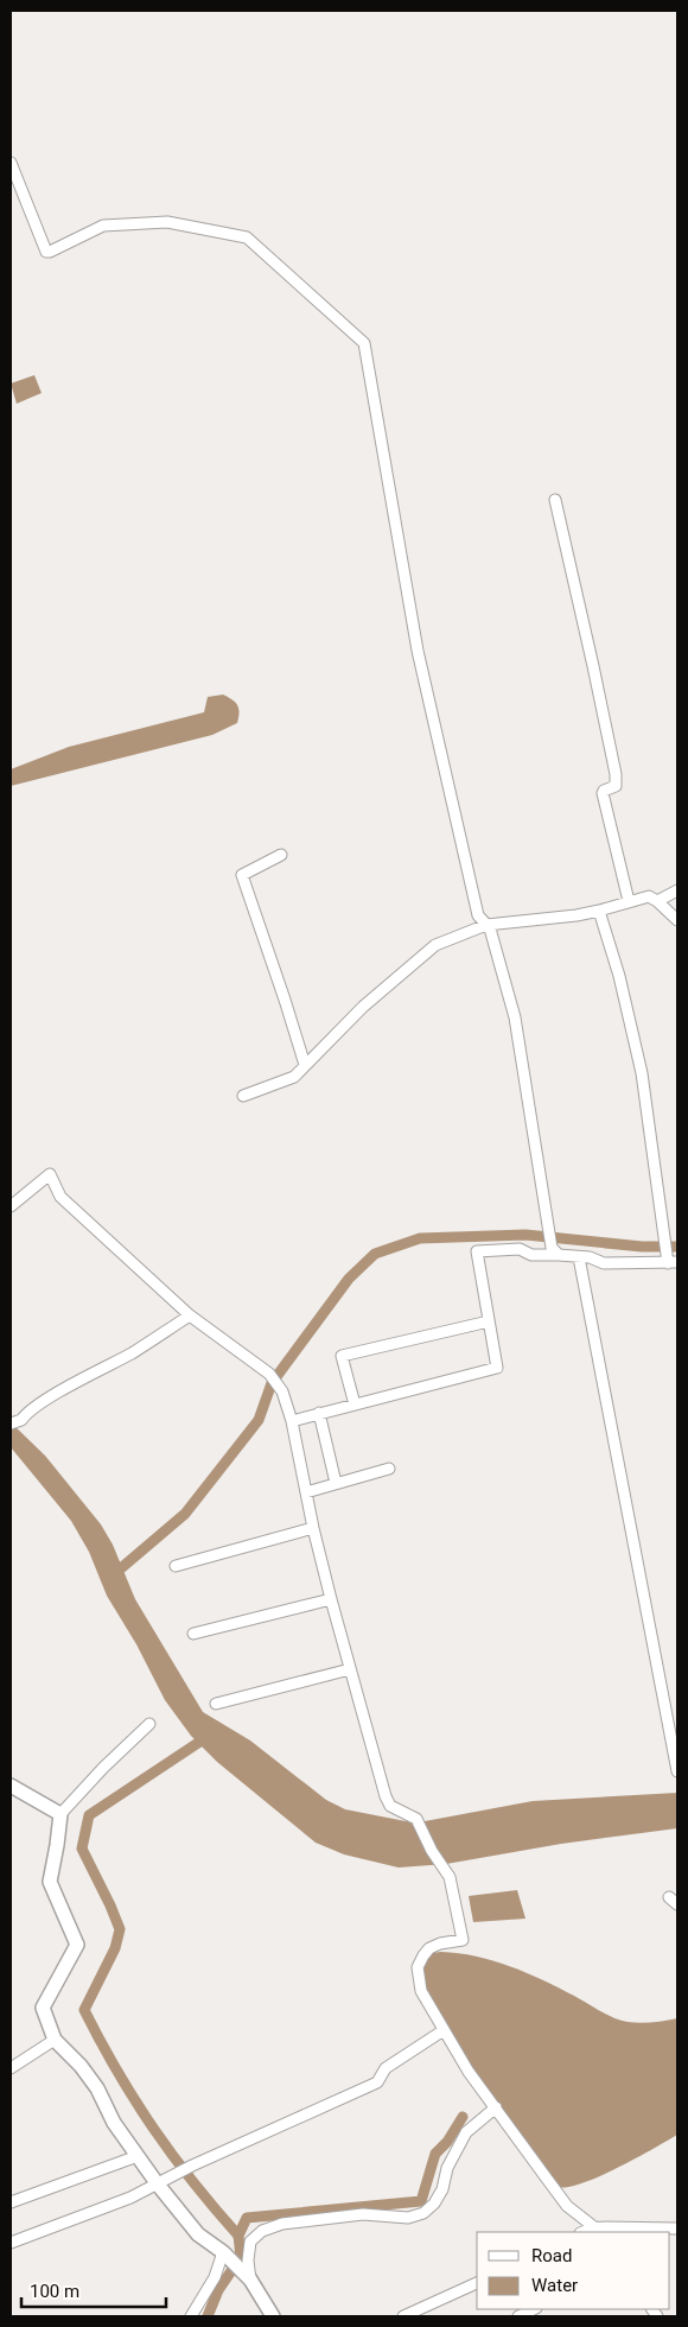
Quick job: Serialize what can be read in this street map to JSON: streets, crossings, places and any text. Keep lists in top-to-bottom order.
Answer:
{
  "legend": ["Road", "Water"],
  "scale_bar": "100 m"
}
